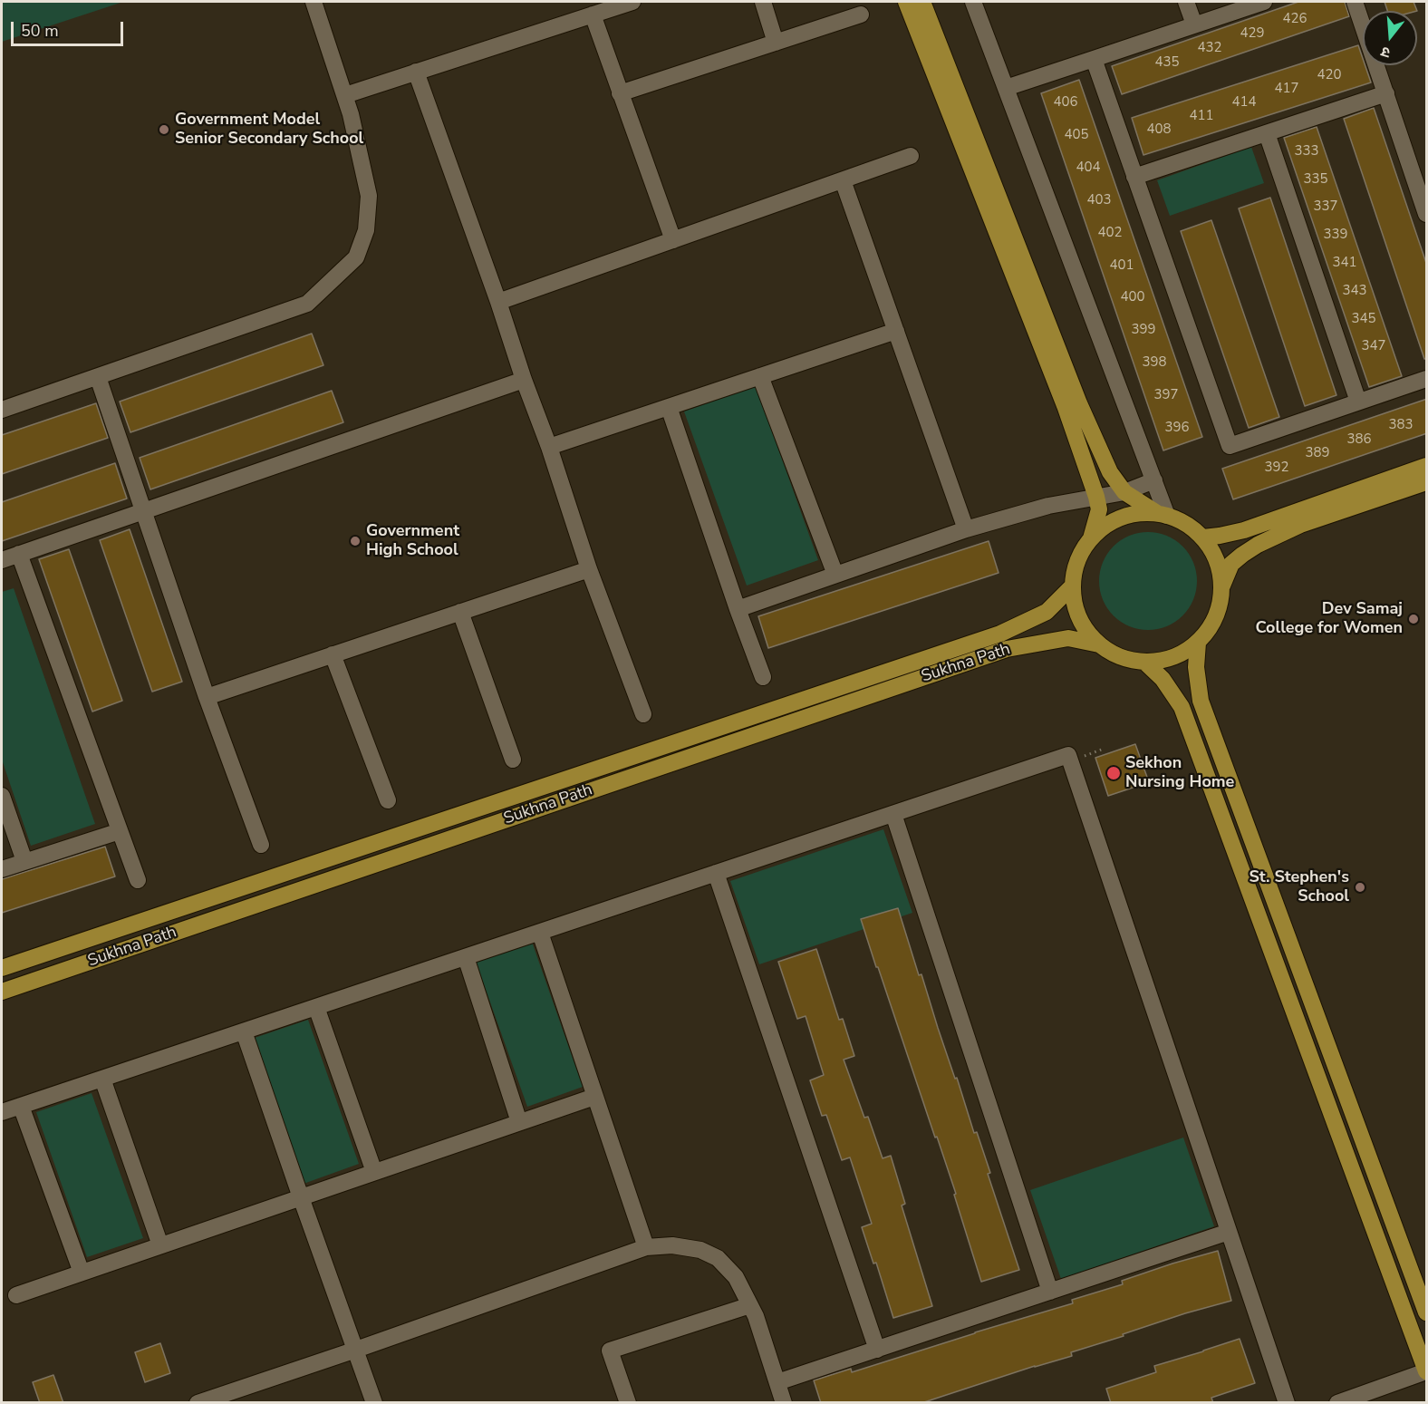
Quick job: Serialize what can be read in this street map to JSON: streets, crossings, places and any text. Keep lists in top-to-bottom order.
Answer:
{
  "streets": {
    "main road": ["Sukhna Path"]
  },
  "places": [
    "Government Model Senior Secondary School",
    "Government High School",
    "Dev Samaj College for Women",
    "Sekhon Nursing Home",
    "St. Stephen's School"
  ],
  "house_numbers": [
    "426",
    "429",
    "432",
    "435",
    "420",
    "417",
    "406",
    "414",
    "411",
    "408",
    "405",
    "333",
    "404",
    "335",
    "403",
    "337",
    "402",
    "339",
    "341",
    "401",
    "343",
    "400",
    "345",
    "399",
    "347",
    "398",
    "397",
    "383",
    "396",
    "386",
    "389",
    "392"
  ],
  "scale_bar": "50 m",
  "north": "bottom"
}
